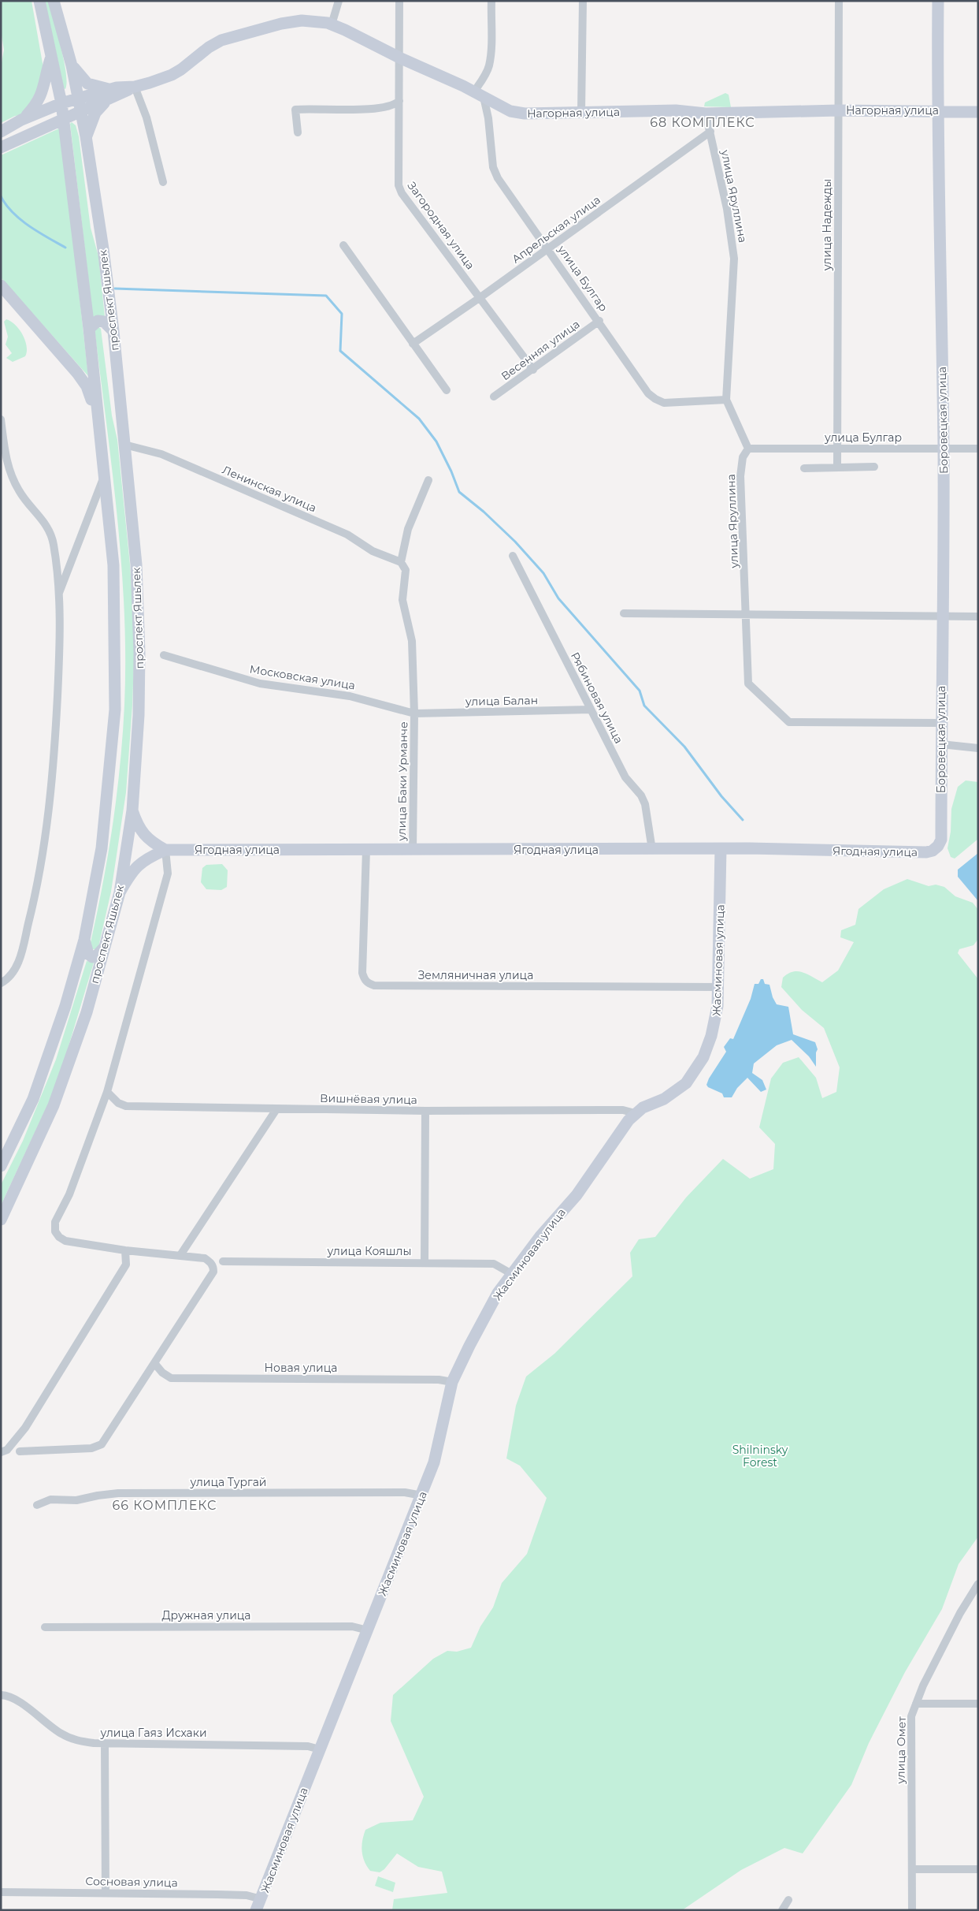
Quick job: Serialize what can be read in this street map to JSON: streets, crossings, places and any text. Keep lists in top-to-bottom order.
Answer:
{
  "streets": {
    "street": [
      "Нагорная улица",
      "улица Яруллина",
      "улица Надежды",
      "Загородная улица",
      "Апрельская улица",
      "улица Булгар",
      "проспект Яшьлек",
      "Весенняя улица",
      "Боровецкая улица",
      "Ленинская улица",
      "Московская улица",
      "Рябиновая улица",
      "улица Балан",
      "улица Баки Урманче",
      "Ягодная улица",
      "Жасминовая улица",
      "Земляничная улица",
      "Вишнёвая улица",
      "улица Кояшлы",
      "Новая улица",
      "улица Тургай",
      "Дружная улица",
      "улица Гаяз Исхаки",
      "улица Омет",
      "Сосновая улица"
    ]
  },
  "crossings": [
    ["Нагорная улица", "улица Яруллина"],
    ["Нагорная улица", "улица Надежды"],
    ["Нагорная улица", "Загородная улица"],
    ["Нагорная улица", "улица Булгар"],
    ["Нагорная улица", "Боровецкая улица"],
    ["улица Яруллина", "Апрельская улица"],
    ["улица Яруллина", "улица Булгар"],
    ["улица Яруллина", "Боровецкая улица"],
    ["улица Надежды", "улица Булгар"],
    ["Загородная улица", "Апрельская улица"],
    ["Загородная улица", "Весенняя улица"],
    ["Апрельская улица", "улица Булгар"],
    ["улица Булгар", "Весенняя улица"],
    ["улица Булгар", "Боровецкая улица"],
    ["проспект Яшьлек", "Ленинская улица"],
    ["Боровецкая улица", "Ягодная улица"],
    ["Ленинская улица", "улица Баки Урманче"],
    ["Московская улица", "улица Балан"],
    ["Московская улица", "улица Баки Урманче"],
    ["Рябиновая улица", "улица Балан"],
    ["Рябиновая улица", "Ягодная улица"],
    ["улица Балан", "улица Баки Урманче"],
    ["улица Баки Урманче", "Ягодная улица"],
    ["Ягодная улица", "Жасминовая улица"],
    ["Ягодная улица", "Земляничная улица"],
    ["Жасминовая улица", "Земляничная улица"],
    ["Жасминовая улица", "Вишнёвая улица"],
    ["Жасминовая улица", "улица Кояшлы"],
    ["Жасминовая улица", "Новая улица"],
    ["Жасминовая улица", "улица Тургай"],
    ["Жасминовая улица", "Дружная улица"],
    ["Жасминовая улица", "улица Гаяз Исхаки"],
    ["Жасминовая улица", "Сосновая улица"]
  ],
  "districts": ["68 КОМПЛЕКС", "66 КОМПЛЕКС"],
  "parks": ["Shilninsky Forest"]
}
